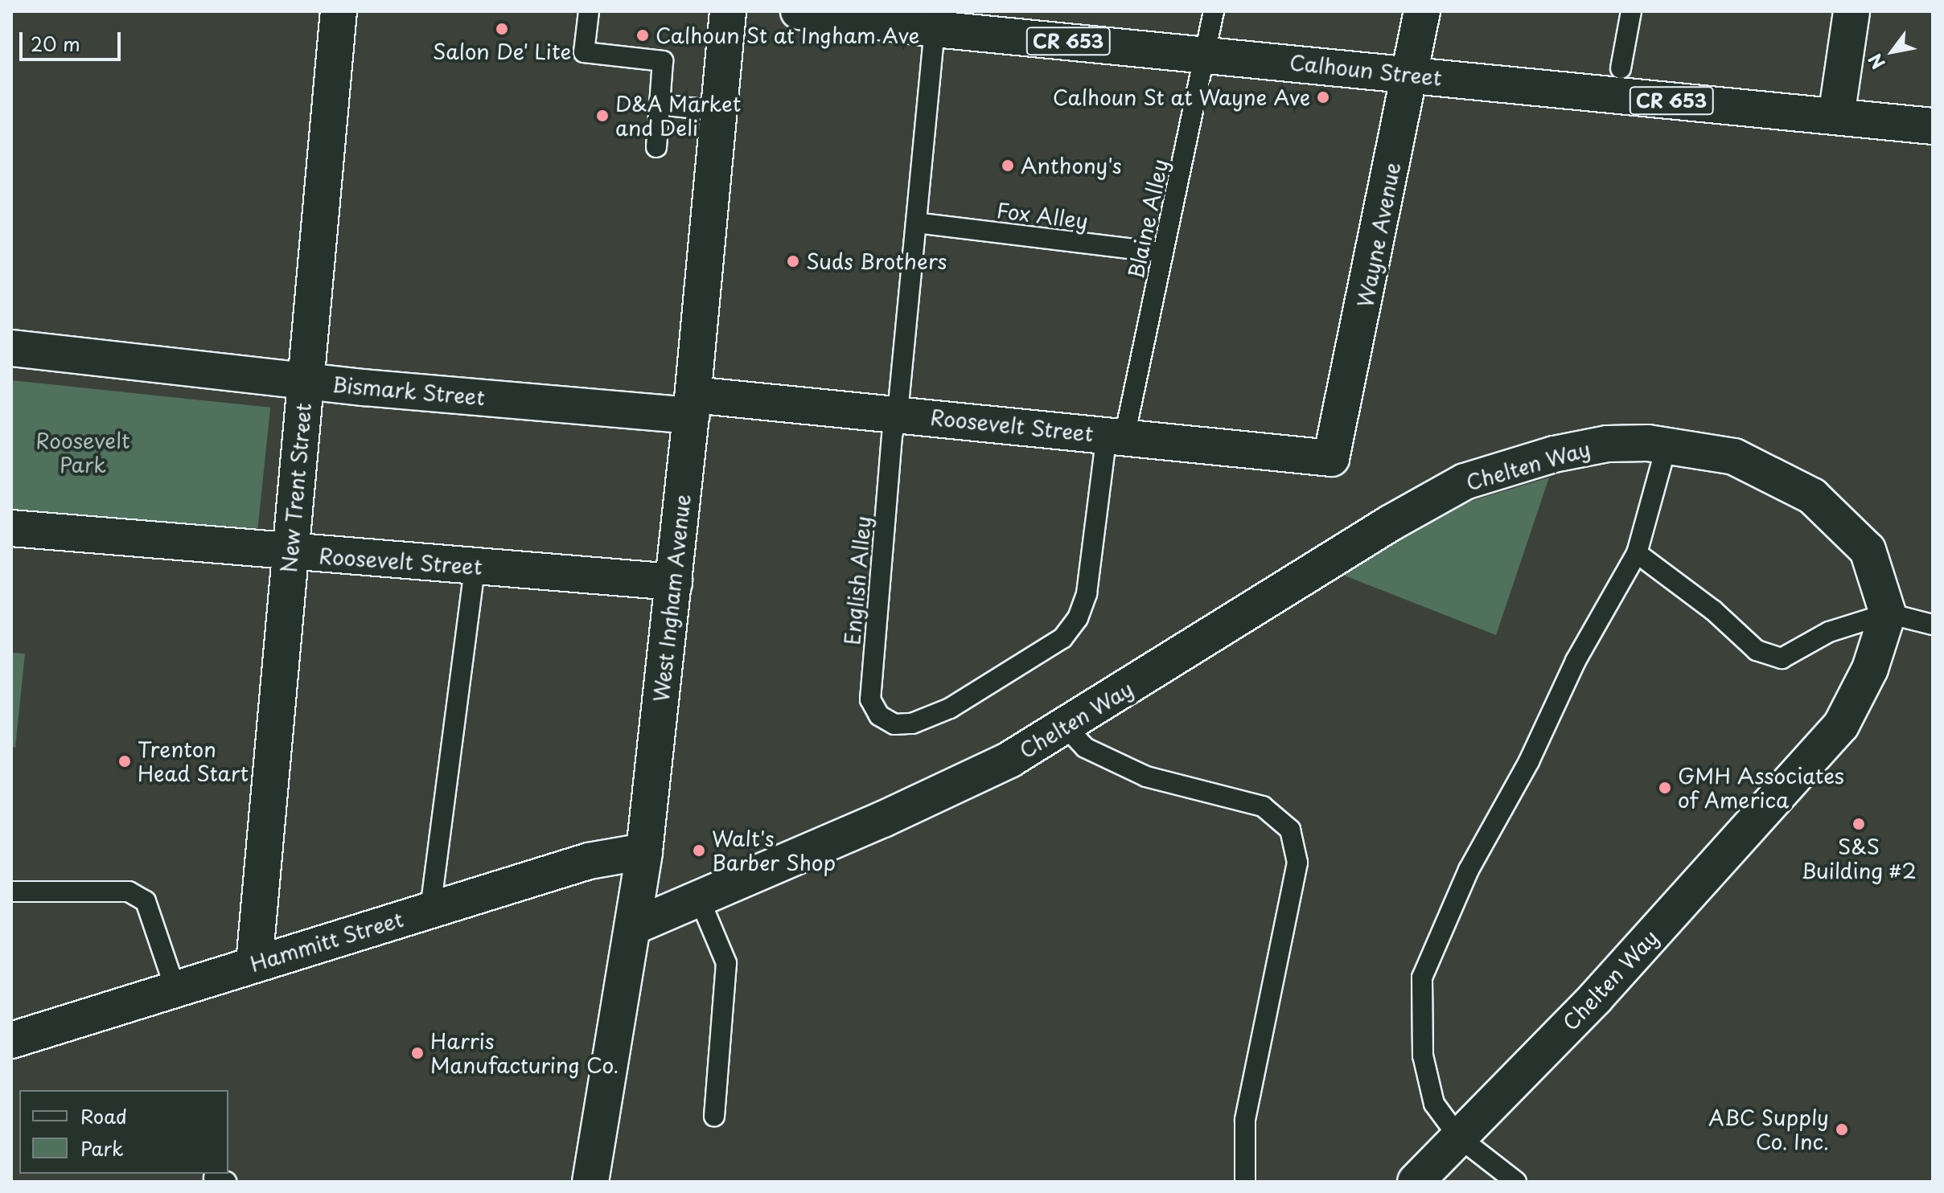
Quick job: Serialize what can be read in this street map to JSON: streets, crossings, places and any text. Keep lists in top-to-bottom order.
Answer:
{
  "streets": {
    "street": [
      "CR 653",
      "Calhoun Street",
      "Wayne Avenue",
      "Bismark Street",
      "Roosevelt Street",
      "Chelten Way",
      "New Trent Street",
      "West Ingham Avenue",
      "Hammitt Street"
    ],
    "lane": ["Fox Alley", "Blaine Alley", "English Alley"]
  },
  "crossings": [
    ["Calhoun Street", "Blaine Alley"],
    ["Calhoun Street", "Wayne Avenue"],
    ["Calhoun Street", "English Alley"],
    ["Fox Alley", "Blaine Alley"],
    ["Fox Alley", "English Alley"],
    ["Blaine Alley", "Roosevelt Street"],
    ["Blaine Alley", "English Alley"],
    ["Wayne Avenue", "Roosevelt Street"],
    ["Bismark Street", "Roosevelt Street"],
    ["Bismark Street", "New Trent Street"],
    ["Bismark Street", "West Ingham Avenue"],
    ["Roosevelt Street", "New Trent Street"],
    ["Roosevelt Street", "English Alley"],
    ["Roosevelt Street", "West Ingham Avenue"],
    ["Chelten Way", "West Ingham Avenue"],
    ["New Trent Street", "Hammitt Street"],
    ["West Ingham Avenue", "Hammitt Street"]
  ],
  "parks": ["Roosevelt Park"],
  "places": [
    "Salon De' Lite",
    "Calhoun St at Ingham Ave",
    "Calhoun St at Wayne Ave",
    "D&A Market and Deli",
    "Anthony's",
    "Suds Brothers",
    "Trenton Head Start",
    "GMH Associates of America",
    "S&S Building #2",
    "Walt's Barber Shop",
    "Harris Manufacturing Co.",
    "ABC Supply Co. Inc."
  ],
  "legend": ["Road", "Park"],
  "scale_bar": "20 m",
  "north": "bottom left"
}
